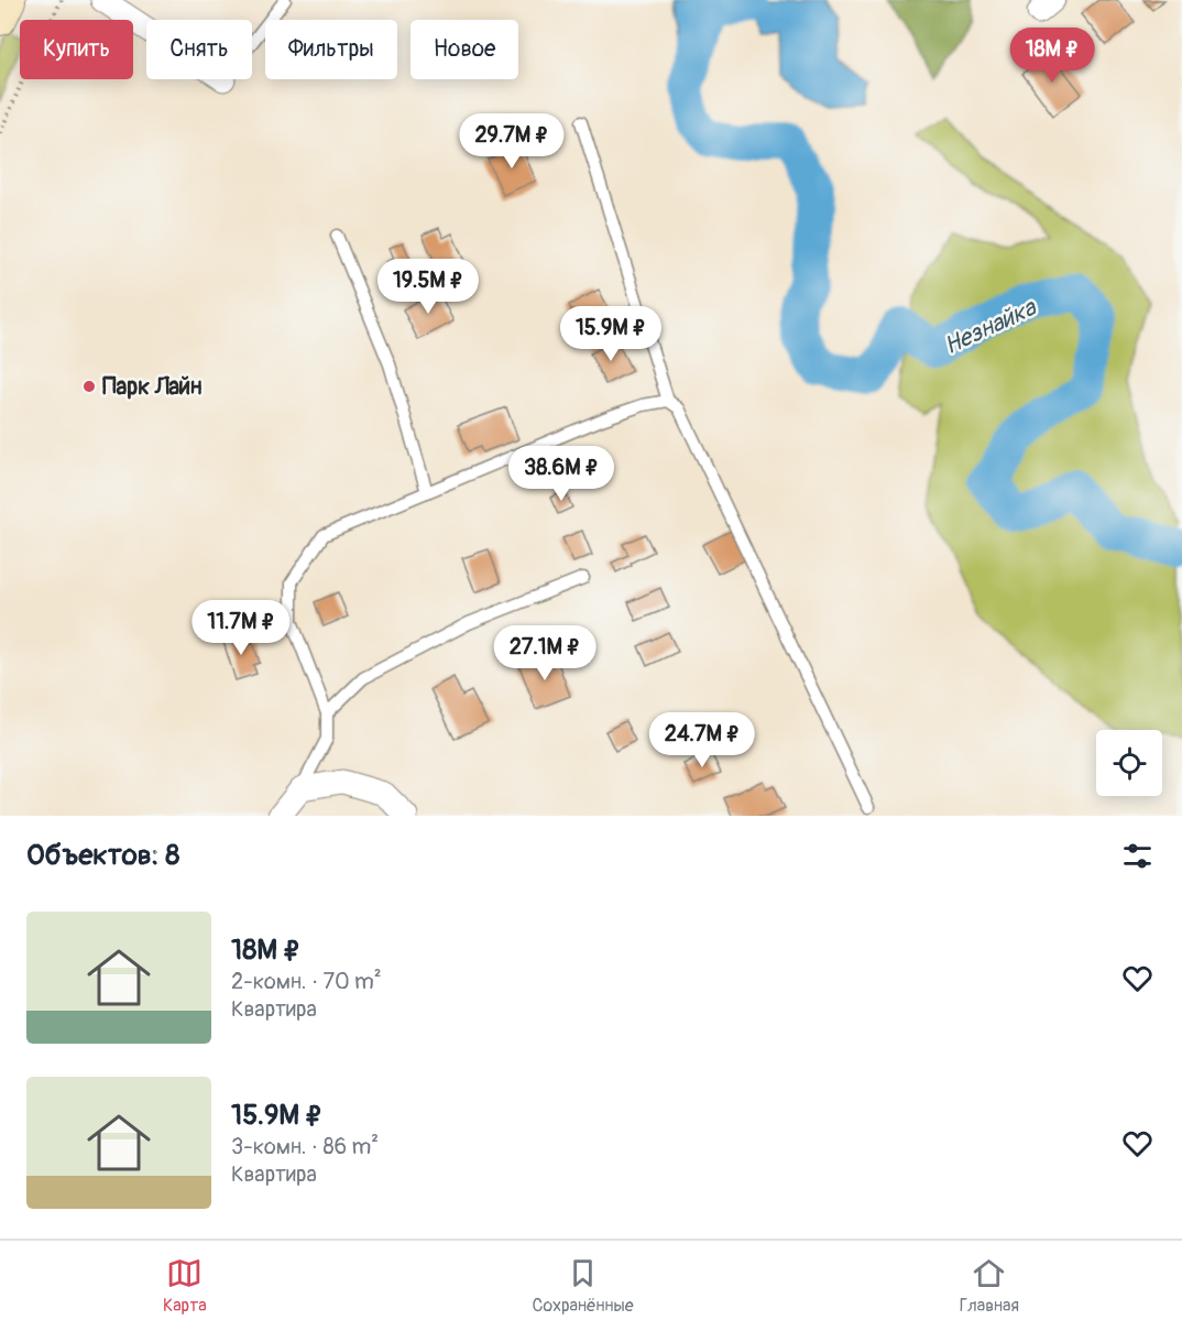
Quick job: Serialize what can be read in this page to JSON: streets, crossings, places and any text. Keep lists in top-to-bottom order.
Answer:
{
  "water": ["Незнайка"],
  "places": ["Парк Лайн"],
  "page": {
    "chip": [
      "Купить",
      "Снять",
      "Фильтры",
      "Новое"
    ],
    "price": [
      "18M ₽",
      "29.7M ₽",
      "19.5M ₽",
      "15.9M ₽",
      "38.6M ₽",
      "11.7M ₽",
      "27.1M ₽",
      "24.7M ₽"
    ],
    "heading": "Объектов: 8",
    "list": [
      {
        "name": "18M ₽",
        "note": "2-комн. · 70 m² · Квартира"
      },
      {
        "name": "15.9M ₽",
        "note": "3-комн. · 86 m² · Квартира"
      }
    ],
    "tabs": ["Карта", "Сохранённые", "Главная"]
  }
}
